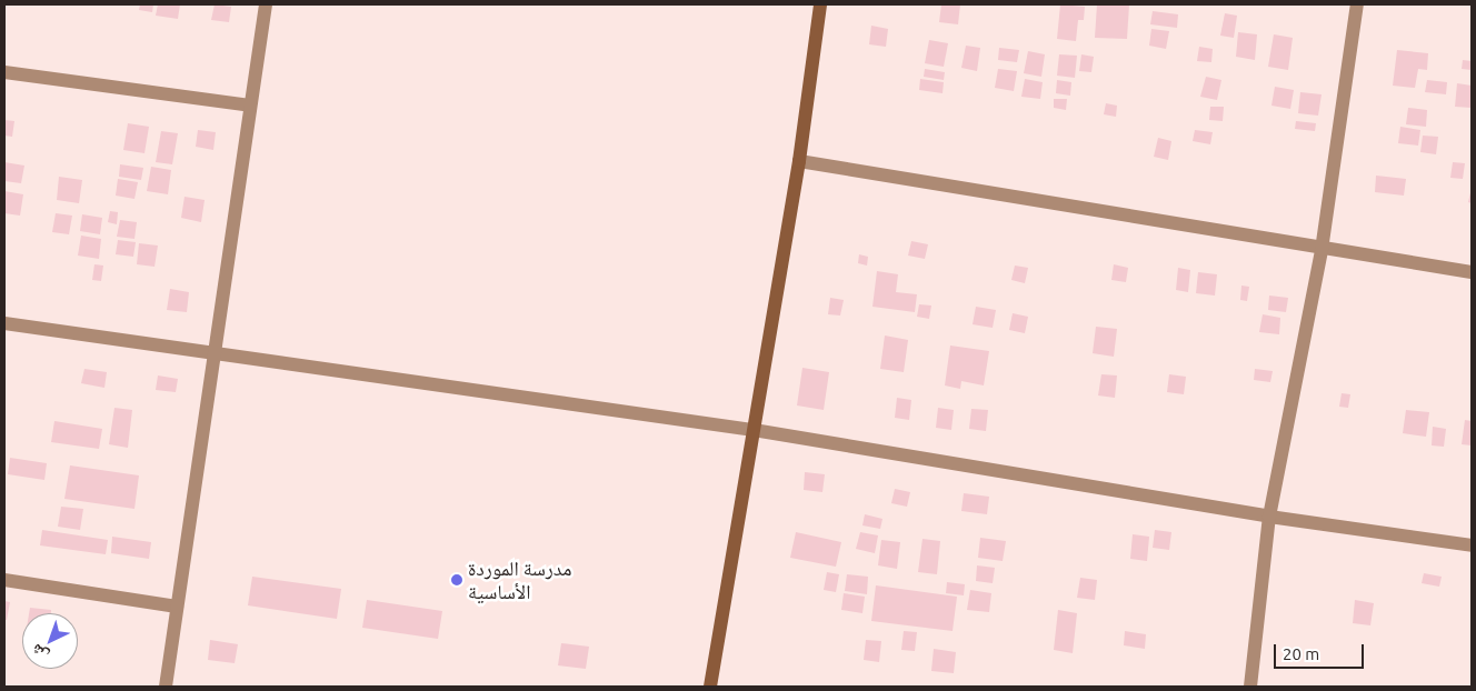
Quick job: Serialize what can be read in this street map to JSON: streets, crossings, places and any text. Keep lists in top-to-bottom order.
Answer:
{
  "places": ["مدرسة الموردة الأساسية"],
  "scale_bar": "20 m",
  "north": "bottom left"
}
